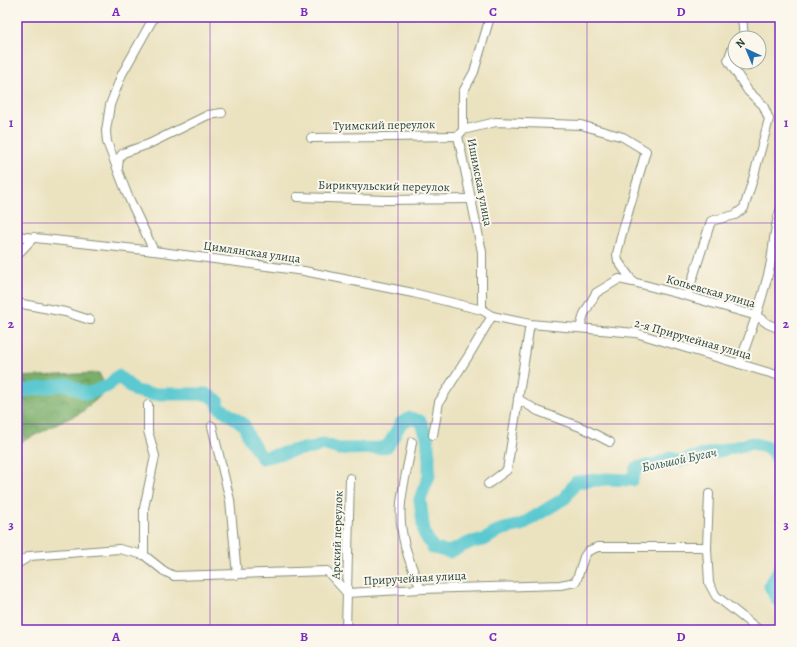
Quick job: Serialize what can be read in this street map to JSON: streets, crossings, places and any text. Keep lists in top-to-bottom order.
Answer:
{
  "streets": {
    "street": [
      "Туимский переулок",
      "Ишимская улица",
      "Бирикчульский переулок",
      "Цимлянская улица",
      "Копьевская улица",
      "2-я Приручейная улица",
      "Арский переулок",
      "Приручейная улица"
    ]
  },
  "crossings": [
    ["Туимский переулок", "Ишимская улица"],
    ["Туимский переулок", "Копьевская улица"],
    ["Ишимская улица", "Бирикчульский переулок"],
    ["Ишимская улица", "Цимлянская улица"],
    ["Ишимская улица", "2-я Приручейная улица"],
    ["Цимлянская улица", "2-я Приручейная улица"],
    ["Копьевская улица", "2-я Приручейная улица"],
    ["Арский переулок", "Приручейная улица"]
  ],
  "water": ["Большой Бугач"],
  "north": "top left",
  "grid": {
    "columns": [
      "A",
      "B",
      "C",
      "D"
    ],
    "rows": ["1", "2", "3"]
  }
}
